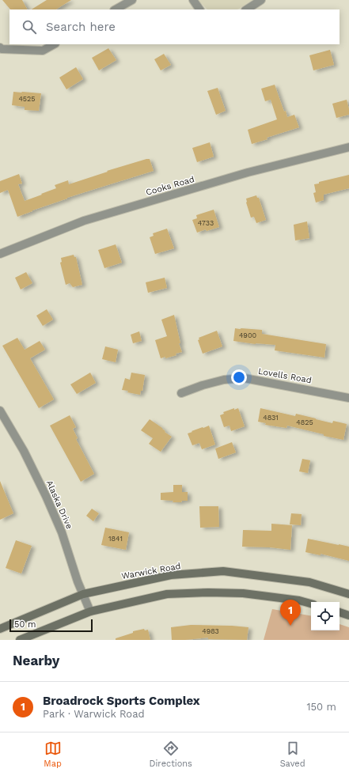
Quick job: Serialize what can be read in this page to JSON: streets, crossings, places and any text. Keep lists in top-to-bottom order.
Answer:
{
  "streets": {
    "main road": ["Warwick Road"],
    "street": ["Cooks Road", "Lovells Road", "Alaska Drive"]
  },
  "crossings": [
    ["Alaska Drive", "Warwick Road"]
  ],
  "house_numbers": [
    "4525",
    "4733",
    "4900",
    "4831",
    "4825",
    "1841",
    "4983"
  ],
  "scale_bar": "50 m",
  "page": {
    "search": "Search here",
    "pins": "1",
    "scale": "50 m",
    "heading": "Nearby",
    "list": [
      {
        "mark": "1",
        "name": "Broadrock Sports Complex",
        "note": "Park · Warwick Road",
        "value": "150 m"
      }
    ],
    "nav": ["Map", "Directions", "Saved"]
  }
}
